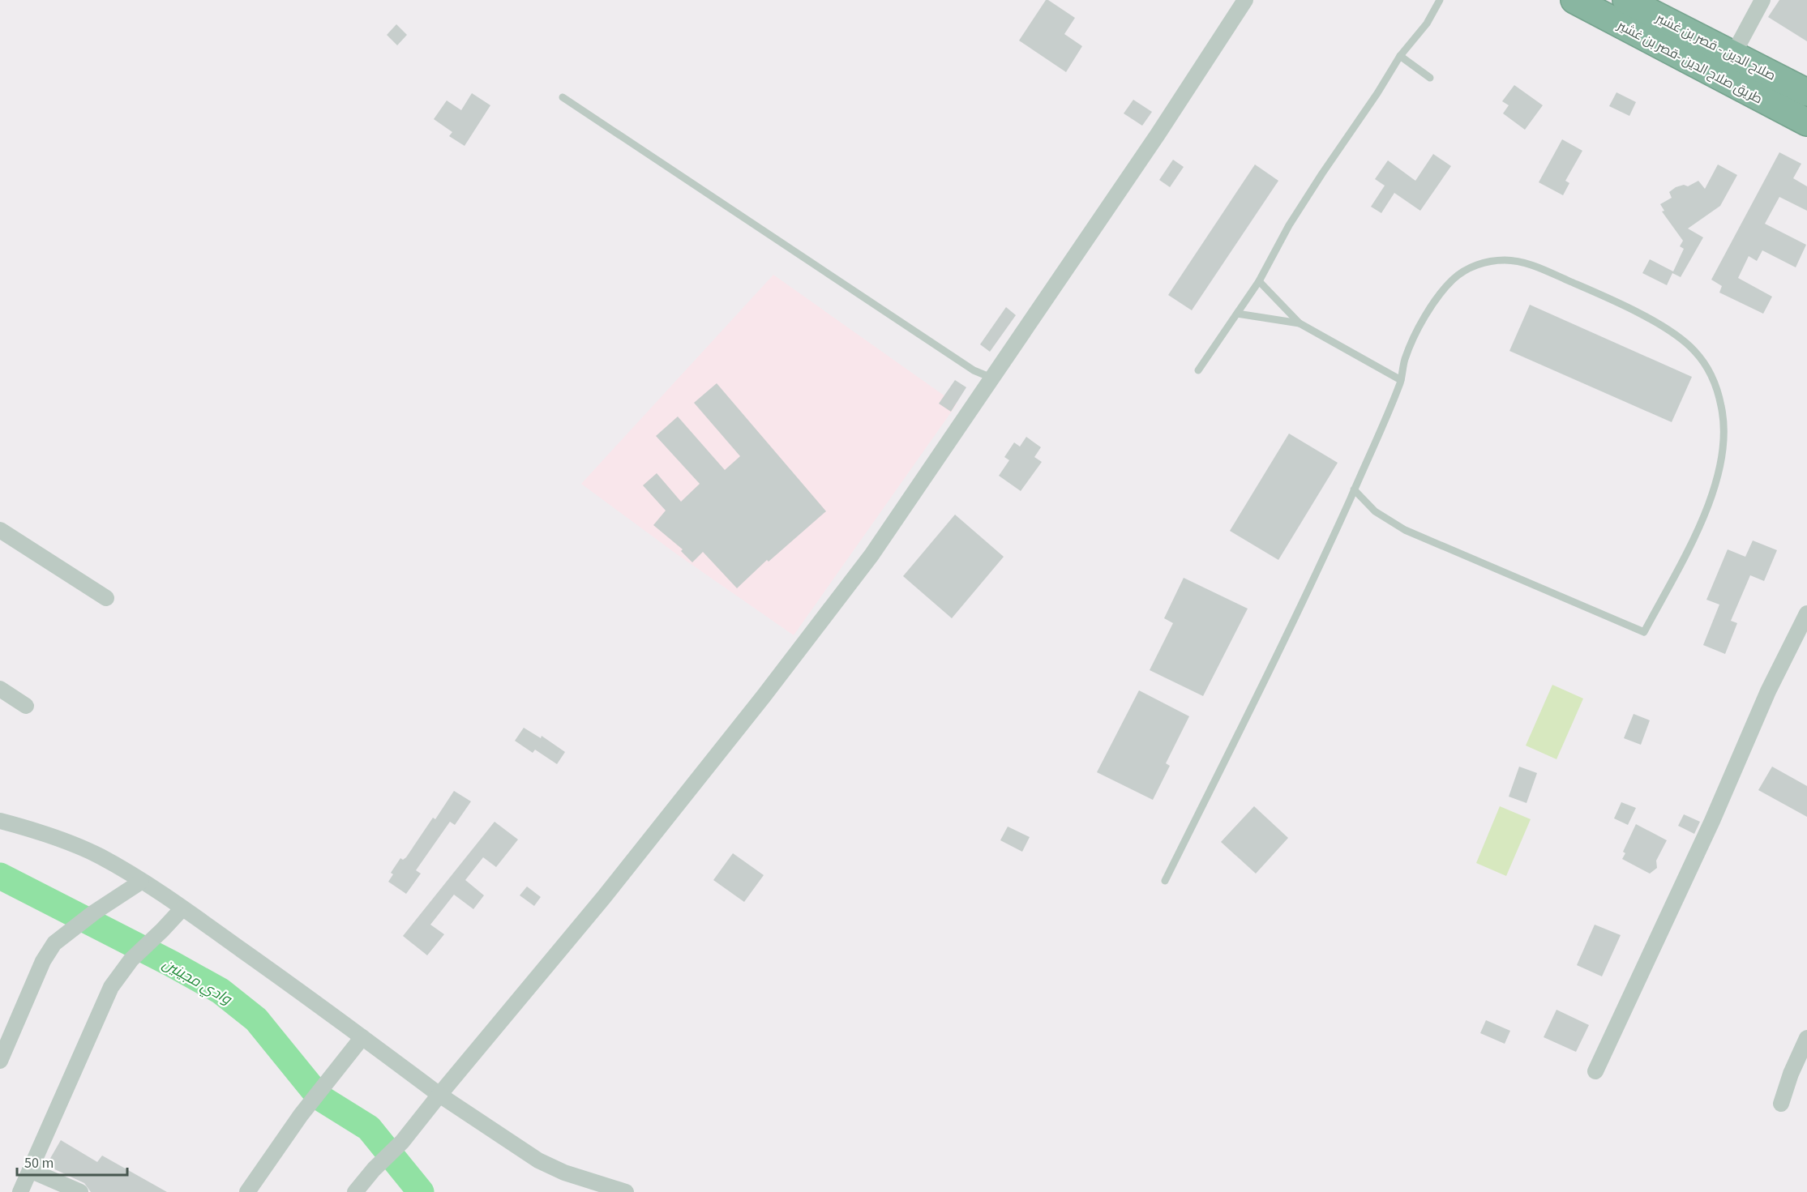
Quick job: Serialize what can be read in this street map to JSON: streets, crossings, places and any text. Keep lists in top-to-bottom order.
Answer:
{
  "streets": {
    "highway": ["صلاح الدين - قصر بن غشير", "طريق صلاح الدين -قصر بن غشير"]
  },
  "water": ["وادي مجينين"],
  "scale_bar": "50 m"
}
